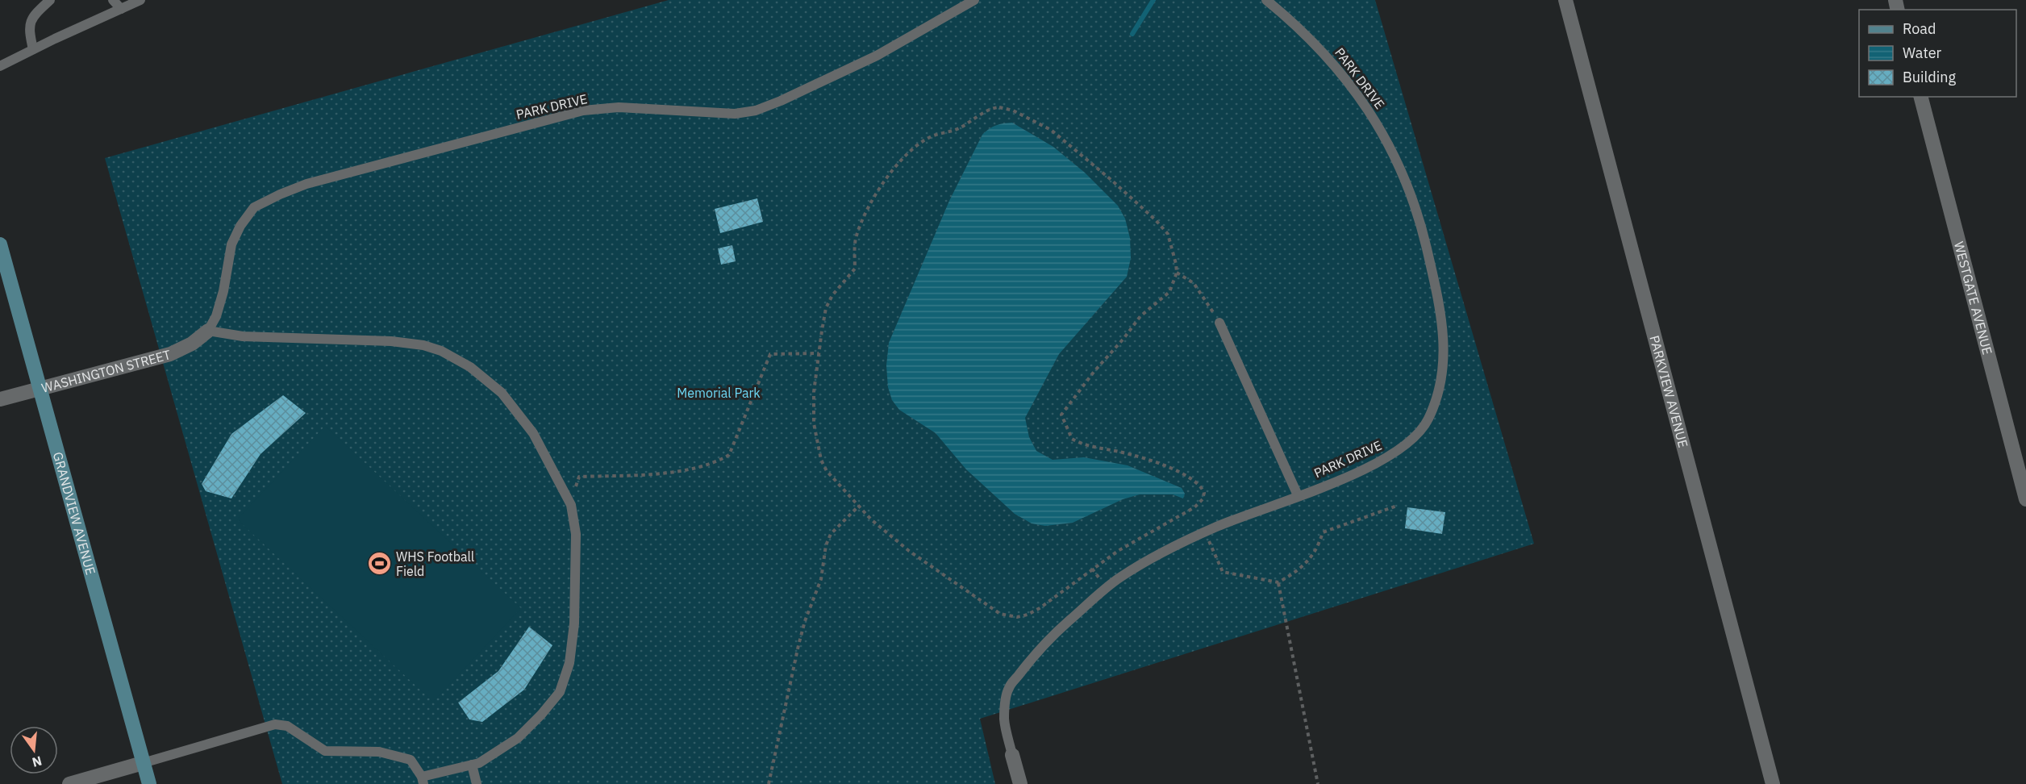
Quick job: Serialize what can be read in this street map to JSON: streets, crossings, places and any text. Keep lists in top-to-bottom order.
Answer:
{
  "streets": {
    "street": [
      "WESTGATE AVENUE",
      "WASHINGTON STREET",
      "PARKVIEW AVENUE",
      "GRANDVIEW AVENUE"
    ],
    "lane": ["PARK DRIVE"]
  },
  "crossings": [
    ["PARK DRIVE", "WASHINGTON STREET"],
    ["WASHINGTON STREET", "GRANDVIEW AVENUE"]
  ],
  "parks": ["Memorial Park"],
  "places": {
    "sports": ["WHS Football Field"]
  },
  "legend": ["Road", "Water", "Building"],
  "north": "bottom"
}
